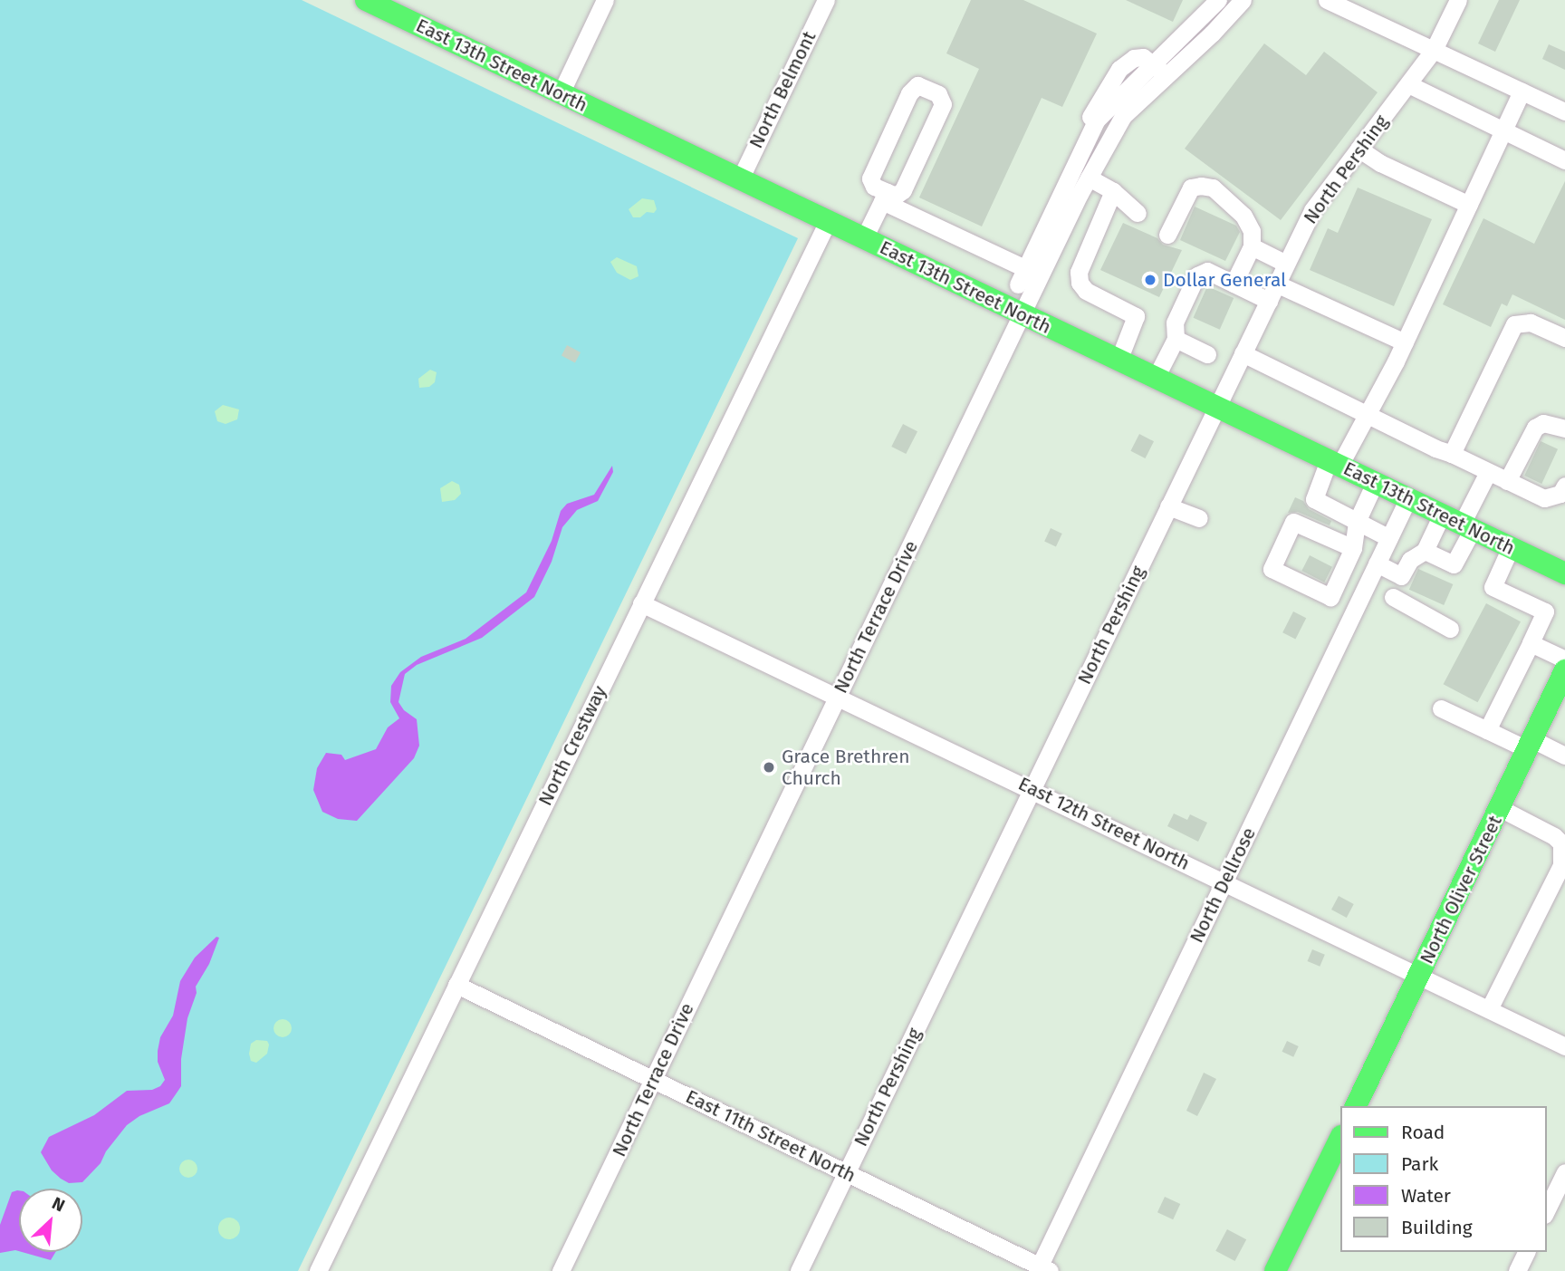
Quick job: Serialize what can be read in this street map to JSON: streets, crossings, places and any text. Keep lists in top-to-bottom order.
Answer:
{
  "streets": {
    "main road": ["East 13th Street North", "North Oliver Street"],
    "street": [
      "North Belmont",
      "North Pershing",
      "North Terrace Drive",
      "North Crestway",
      "East 12th Street North",
      "North Dellrose",
      "East 11th Street North"
    ]
  },
  "crossings": [
    ["East 13th Street North", "North Belmont"],
    ["East 13th Street North", "North Pershing"],
    ["East 13th Street North", "North Terrace Drive"],
    ["East 13th Street North", "North Crestway"],
    ["East 13th Street North", "North Dellrose"],
    ["North Pershing", "East 12th Street North"],
    ["North Pershing", "East 11th Street North"],
    ["North Terrace Drive", "East 12th Street North"],
    ["North Terrace Drive", "East 11th Street North"],
    ["North Crestway", "East 12th Street North"],
    ["North Crestway", "East 11th Street North"],
    ["East 12th Street North", "North Dellrose"],
    ["East 12th Street North", "North Oliver Street"],
    ["North Dellrose", "East 11th Street North"]
  ],
  "places": ["Dollar General", "Grace Brethren Church"],
  "legend": [
    "Road",
    "Park",
    "Water",
    "Building"
  ],
  "north": "top right"
}
